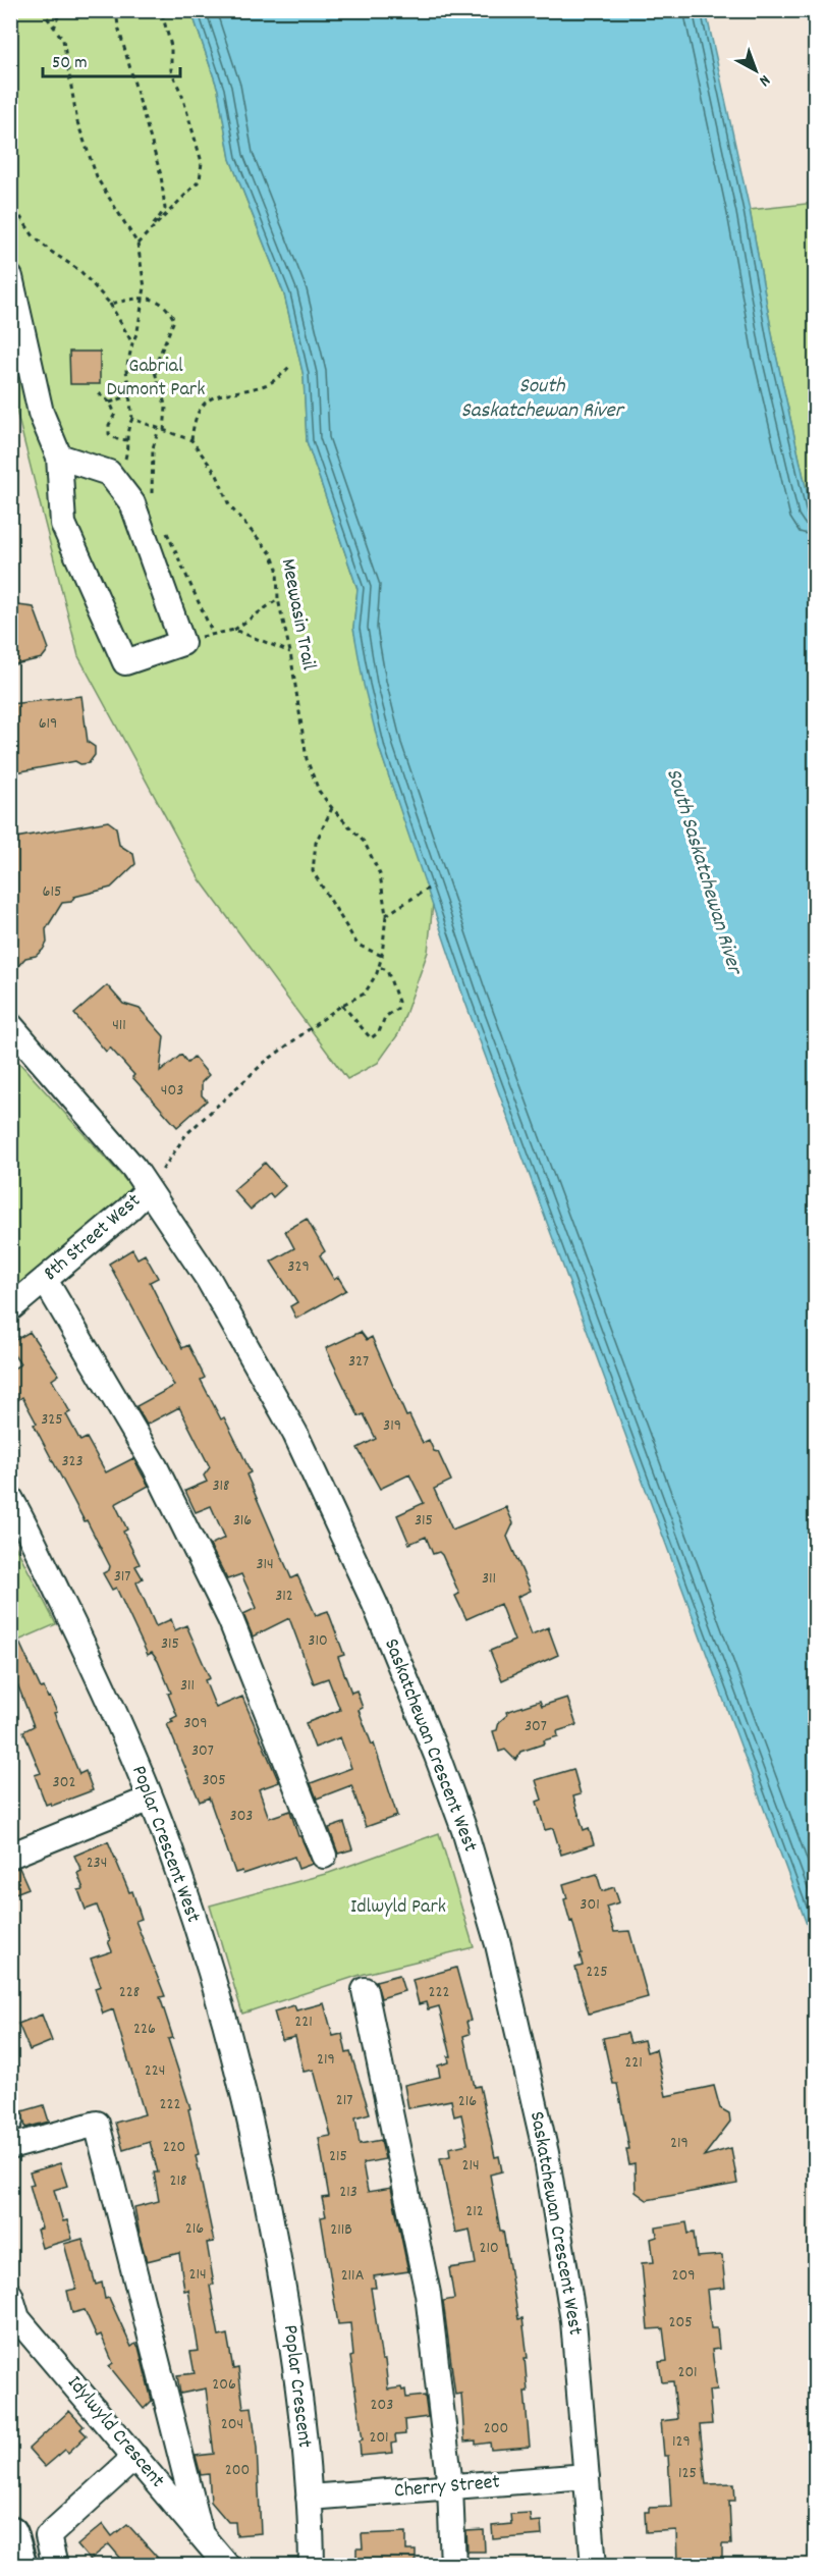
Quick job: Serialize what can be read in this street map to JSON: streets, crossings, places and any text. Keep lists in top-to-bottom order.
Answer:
{
  "streets": {
    "street": [
      "8th Street West",
      "Saskatchewan Crescent West",
      "Poplar Crescent West",
      "Poplar Crescent",
      "Idylwyld Crescent",
      "Cherry Street"
    ],
    "path": ["Meewasin Trail"]
  },
  "crossings": [
    ["Meewasin Trail", "8th Street West"],
    ["Meewasin Trail", "Saskatchewan Crescent West"],
    ["8th Street West", "Saskatchewan Crescent West"],
    ["Saskatchewan Crescent West", "Cherry Street"],
    ["Poplar Crescent West", "Poplar Crescent"],
    ["Poplar Crescent", "Cherry Street"]
  ],
  "water": ["South Saskatchewan River"],
  "parks": ["Gabrial Dumont Park", "Idlwyld Park"],
  "house_numbers": [
    "619",
    "615",
    "411",
    "403",
    "329",
    "327",
    "325",
    "319",
    "323",
    "318",
    "316",
    "315",
    "314",
    "317",
    "311",
    "312",
    "310",
    "315",
    "311",
    "309",
    "307",
    "307",
    "305",
    "302",
    "303",
    "234",
    "301",
    "225",
    "228",
    "222",
    "221",
    "226",
    "219",
    "221",
    "224",
    "217",
    "216",
    "222",
    "219",
    "220",
    "215",
    "214",
    "218",
    "213",
    "212",
    "216",
    "211B",
    "210",
    "214",
    "211A",
    "209",
    "205",
    "201",
    "206",
    "203",
    "204",
    "200",
    "201",
    "129",
    "200",
    "125"
  ],
  "scale_bar": "50 m",
  "north": "bottom right"
}
